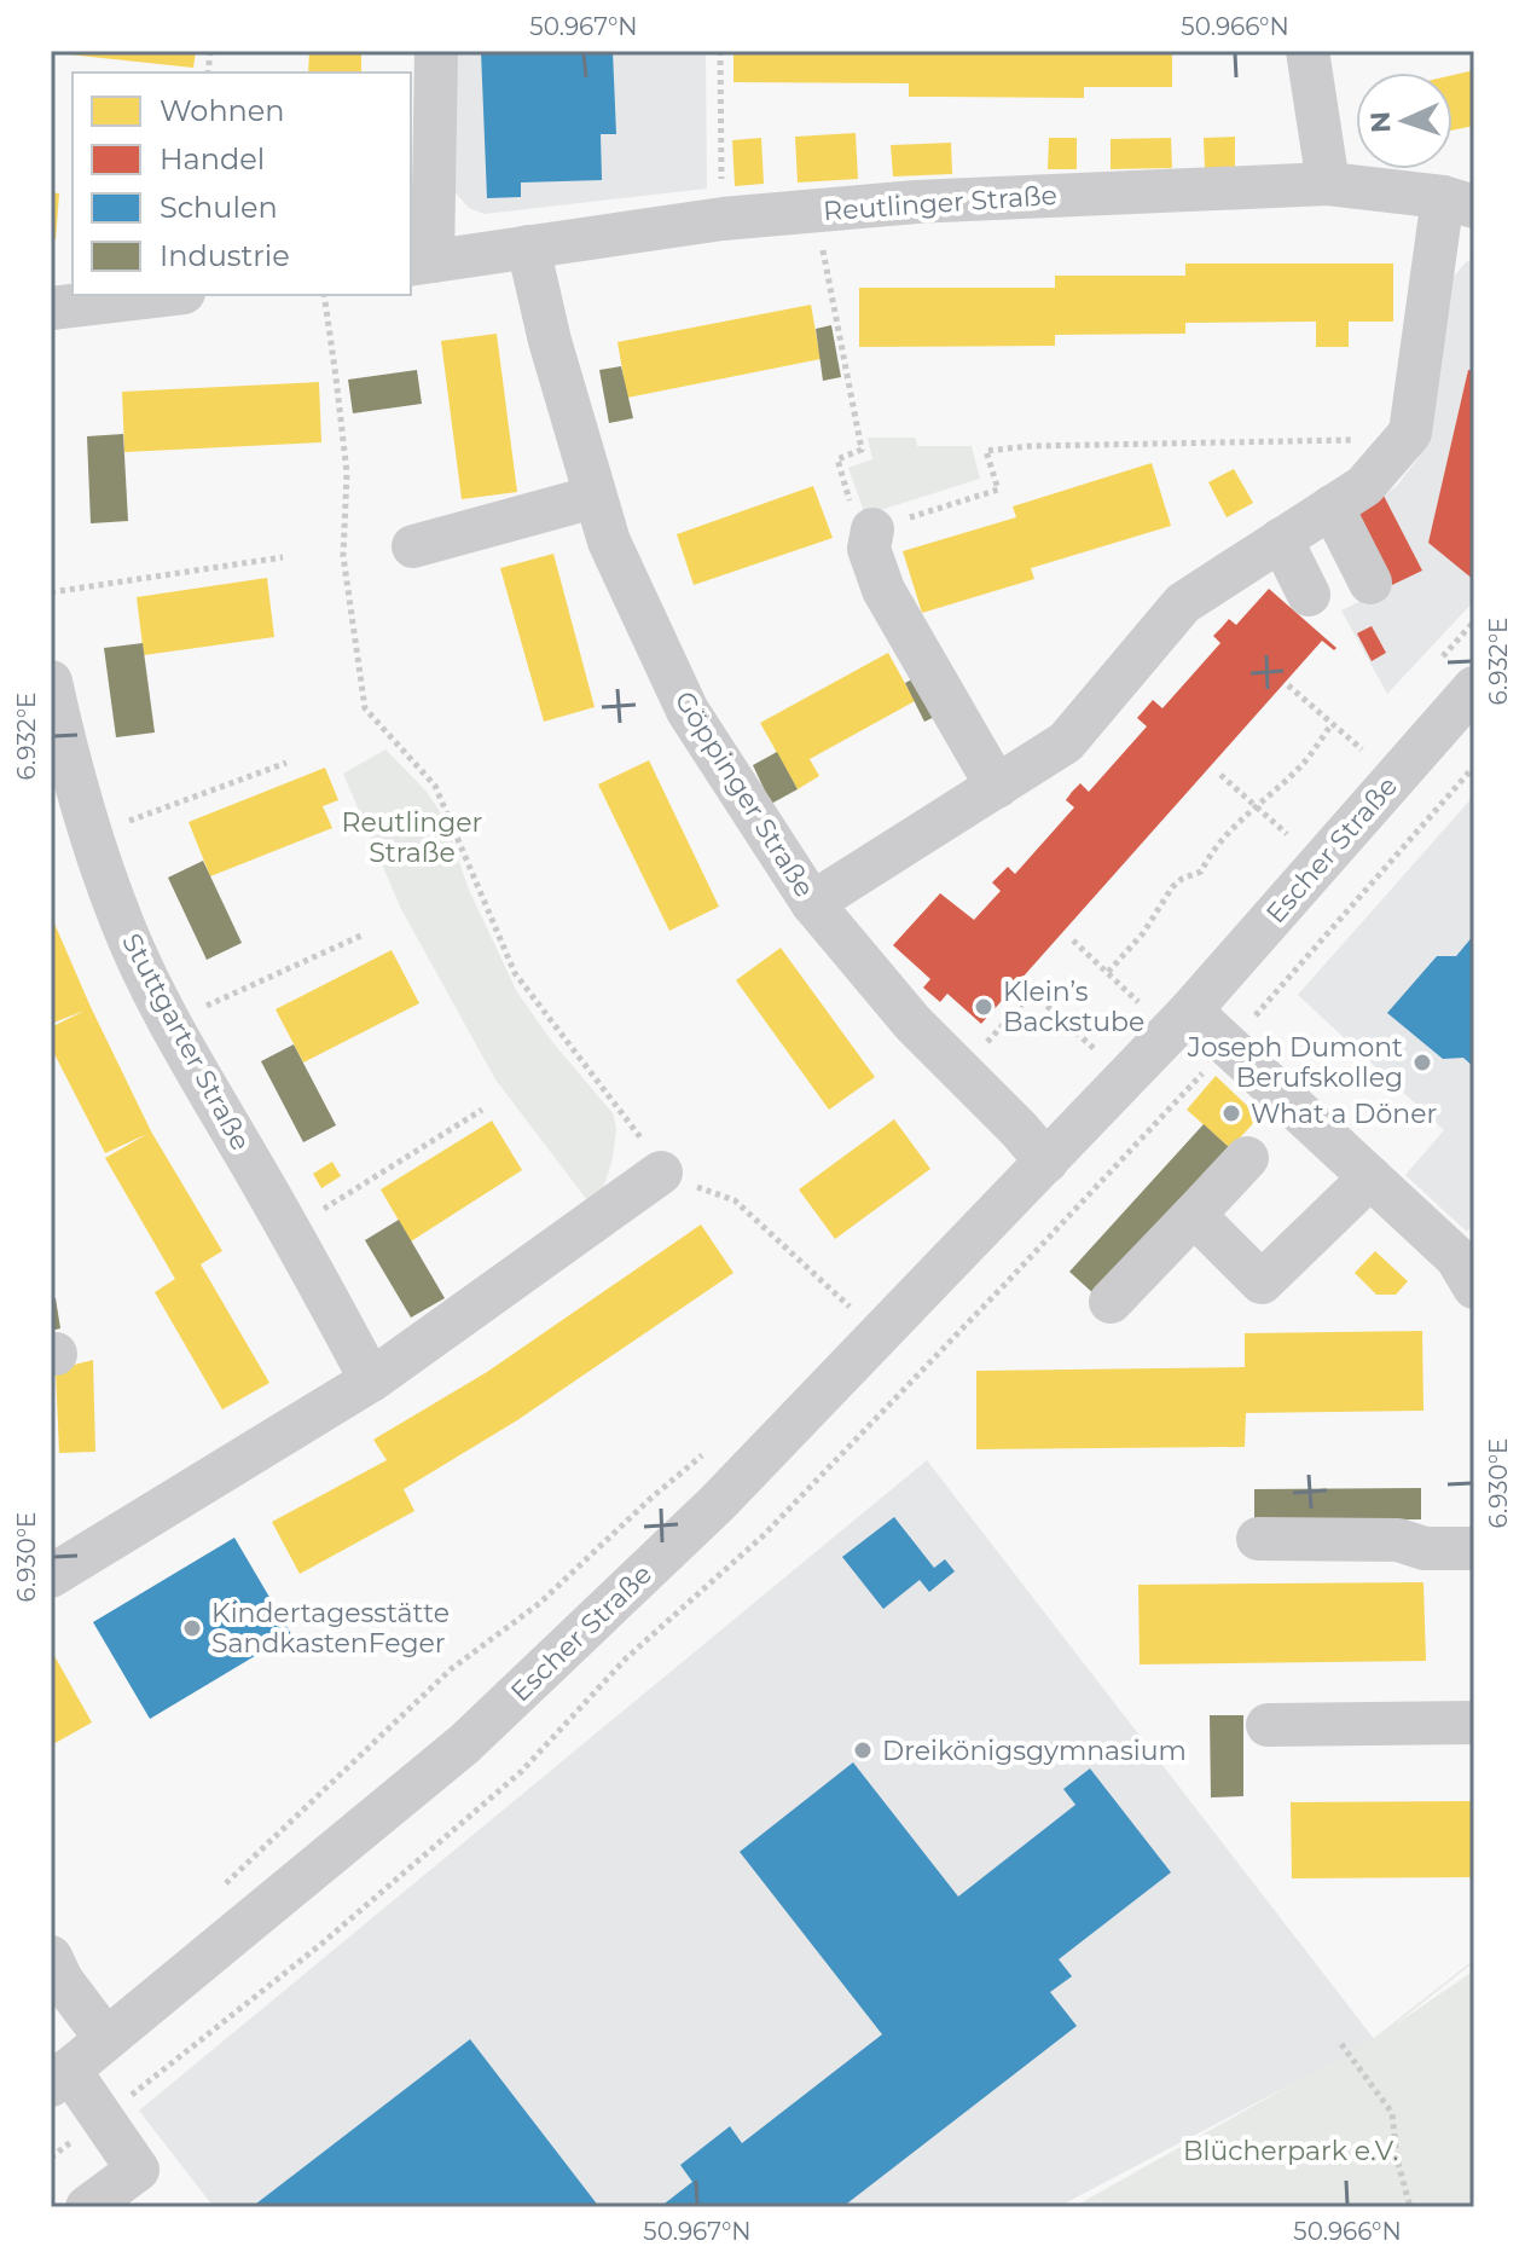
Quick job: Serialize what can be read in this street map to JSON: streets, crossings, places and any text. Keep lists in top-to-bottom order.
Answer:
{
  "streets": {
    "street": [
      "Reutlinger Straße",
      "Göppinger Straße",
      "Escher Straße",
      "Stuttgarter Straße"
    ]
  },
  "crossings": [
    ["Reutlinger Straße", "Göppinger Straße"],
    ["Göppinger Straße", "Escher Straße"]
  ],
  "parks": ["Reutlinger Straße", "Blücherpark e.V."],
  "places": [
    "Klein’s Backstube",
    "Joseph Dumont Berufskolleg",
    "What a Döner",
    "Kindertagesstätte SandkastenFeger",
    "Dreikönigsgymnasium"
  ],
  "legend": [
    "Wohnen",
    "Handel",
    "Schulen",
    "Industrie"
  ],
  "north": "left",
  "coordinates": [
    "50.967°N",
    "50.966°N",
    "6.932°E",
    "6.930°E"
  ]
}
